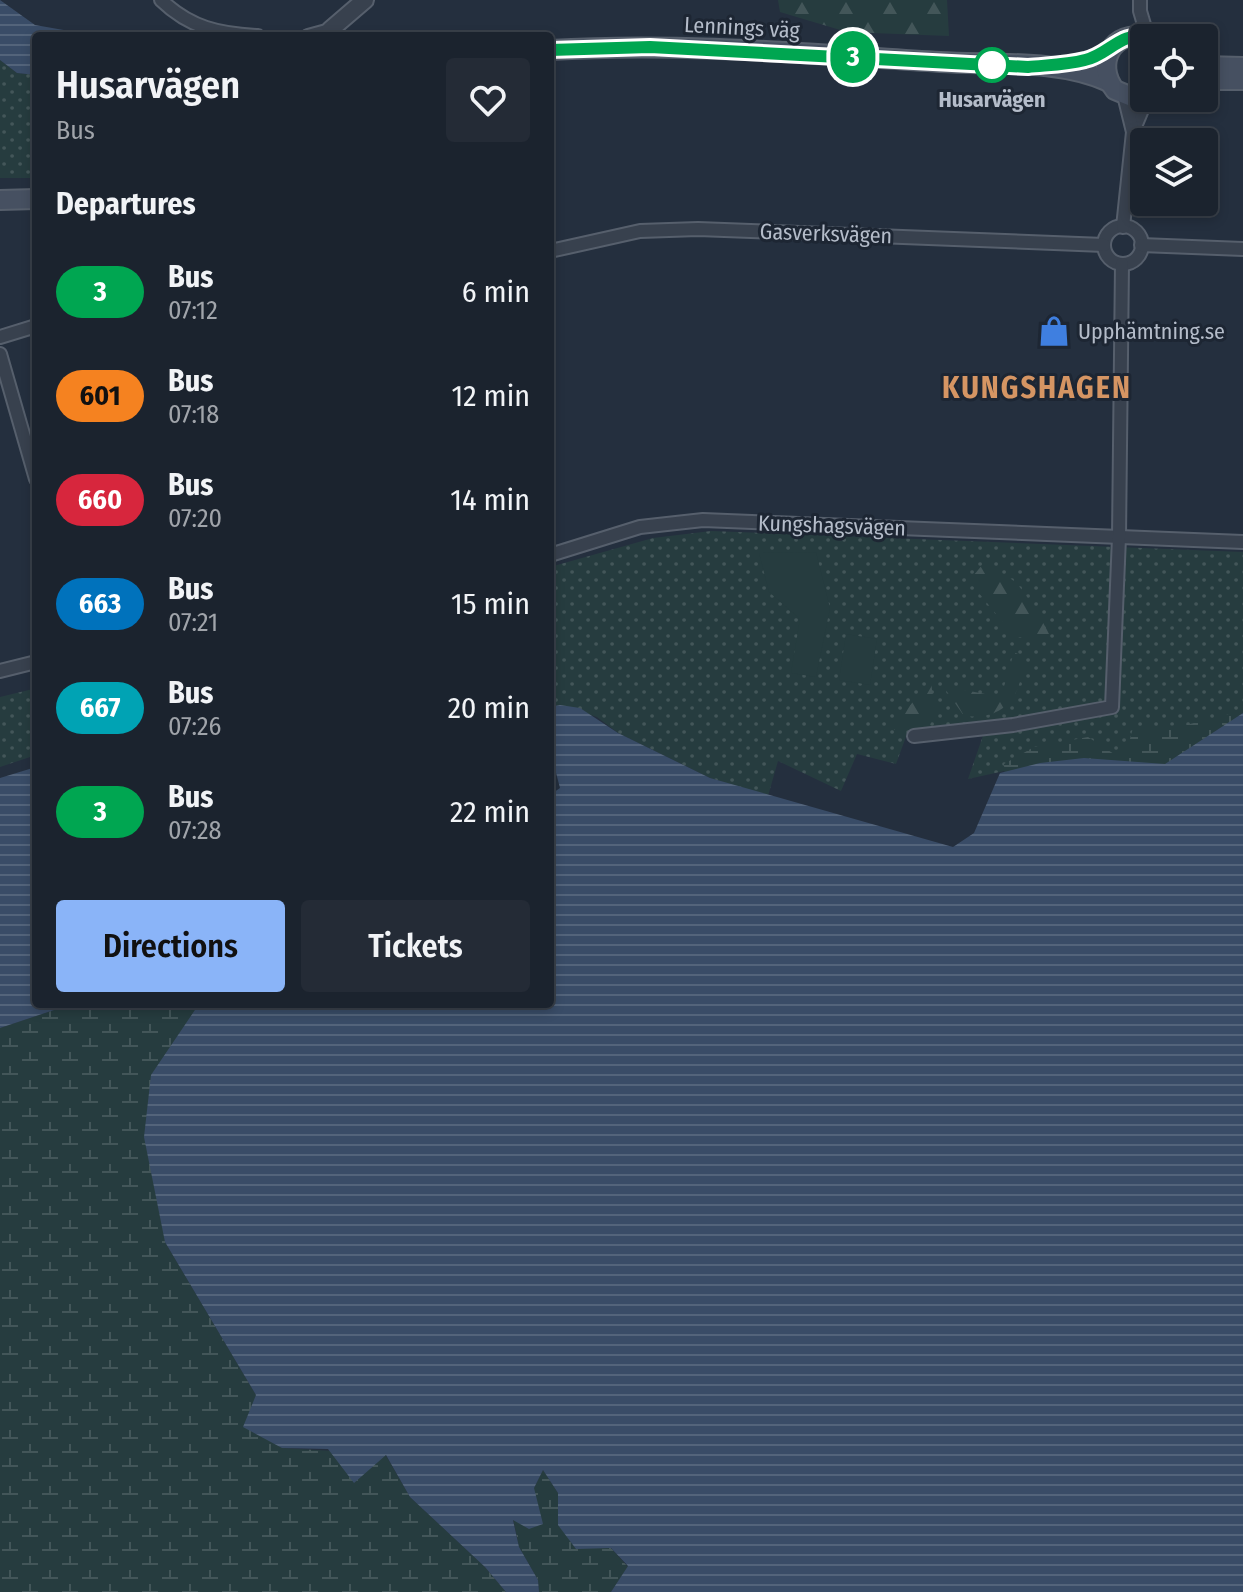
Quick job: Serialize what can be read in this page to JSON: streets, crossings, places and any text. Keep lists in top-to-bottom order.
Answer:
{
  "streets": {
    "main road": ["Lennings väg"],
    "street": ["Gasverksvägen", "Kungshagsvägen"]
  },
  "districts": ["KUNGSHAGEN"],
  "places": {
    "other": ["Husarvägen"],
    "shop": ["Upphämtning.se"]
  },
  "lines": ["bus line 3"],
  "page": {
    "on_map": "3",
    "heading": [
      ["Husarvägen", "Bus"],
      "Departures"
    ],
    "list": [
      {
        "mark": "3",
        "name": "Bus",
        "note": "07:12",
        "value": "6 min"
      },
      {
        "mark": "601",
        "name": "Bus",
        "note": "07:18",
        "value": "12 min"
      },
      {
        "mark": "660",
        "name": "Bus",
        "note": "07:20",
        "value": "14 min"
      },
      {
        "mark": "663",
        "name": "Bus",
        "note": "07:21",
        "value": "15 min"
      },
      {
        "mark": "667",
        "name": "Bus",
        "note": "07:26",
        "value": "20 min"
      },
      {
        "mark": "3",
        "name": "Bus",
        "note": "07:28",
        "value": "22 min"
      }
    ],
    "buttons": ["Directions", "Tickets"]
  }
}
